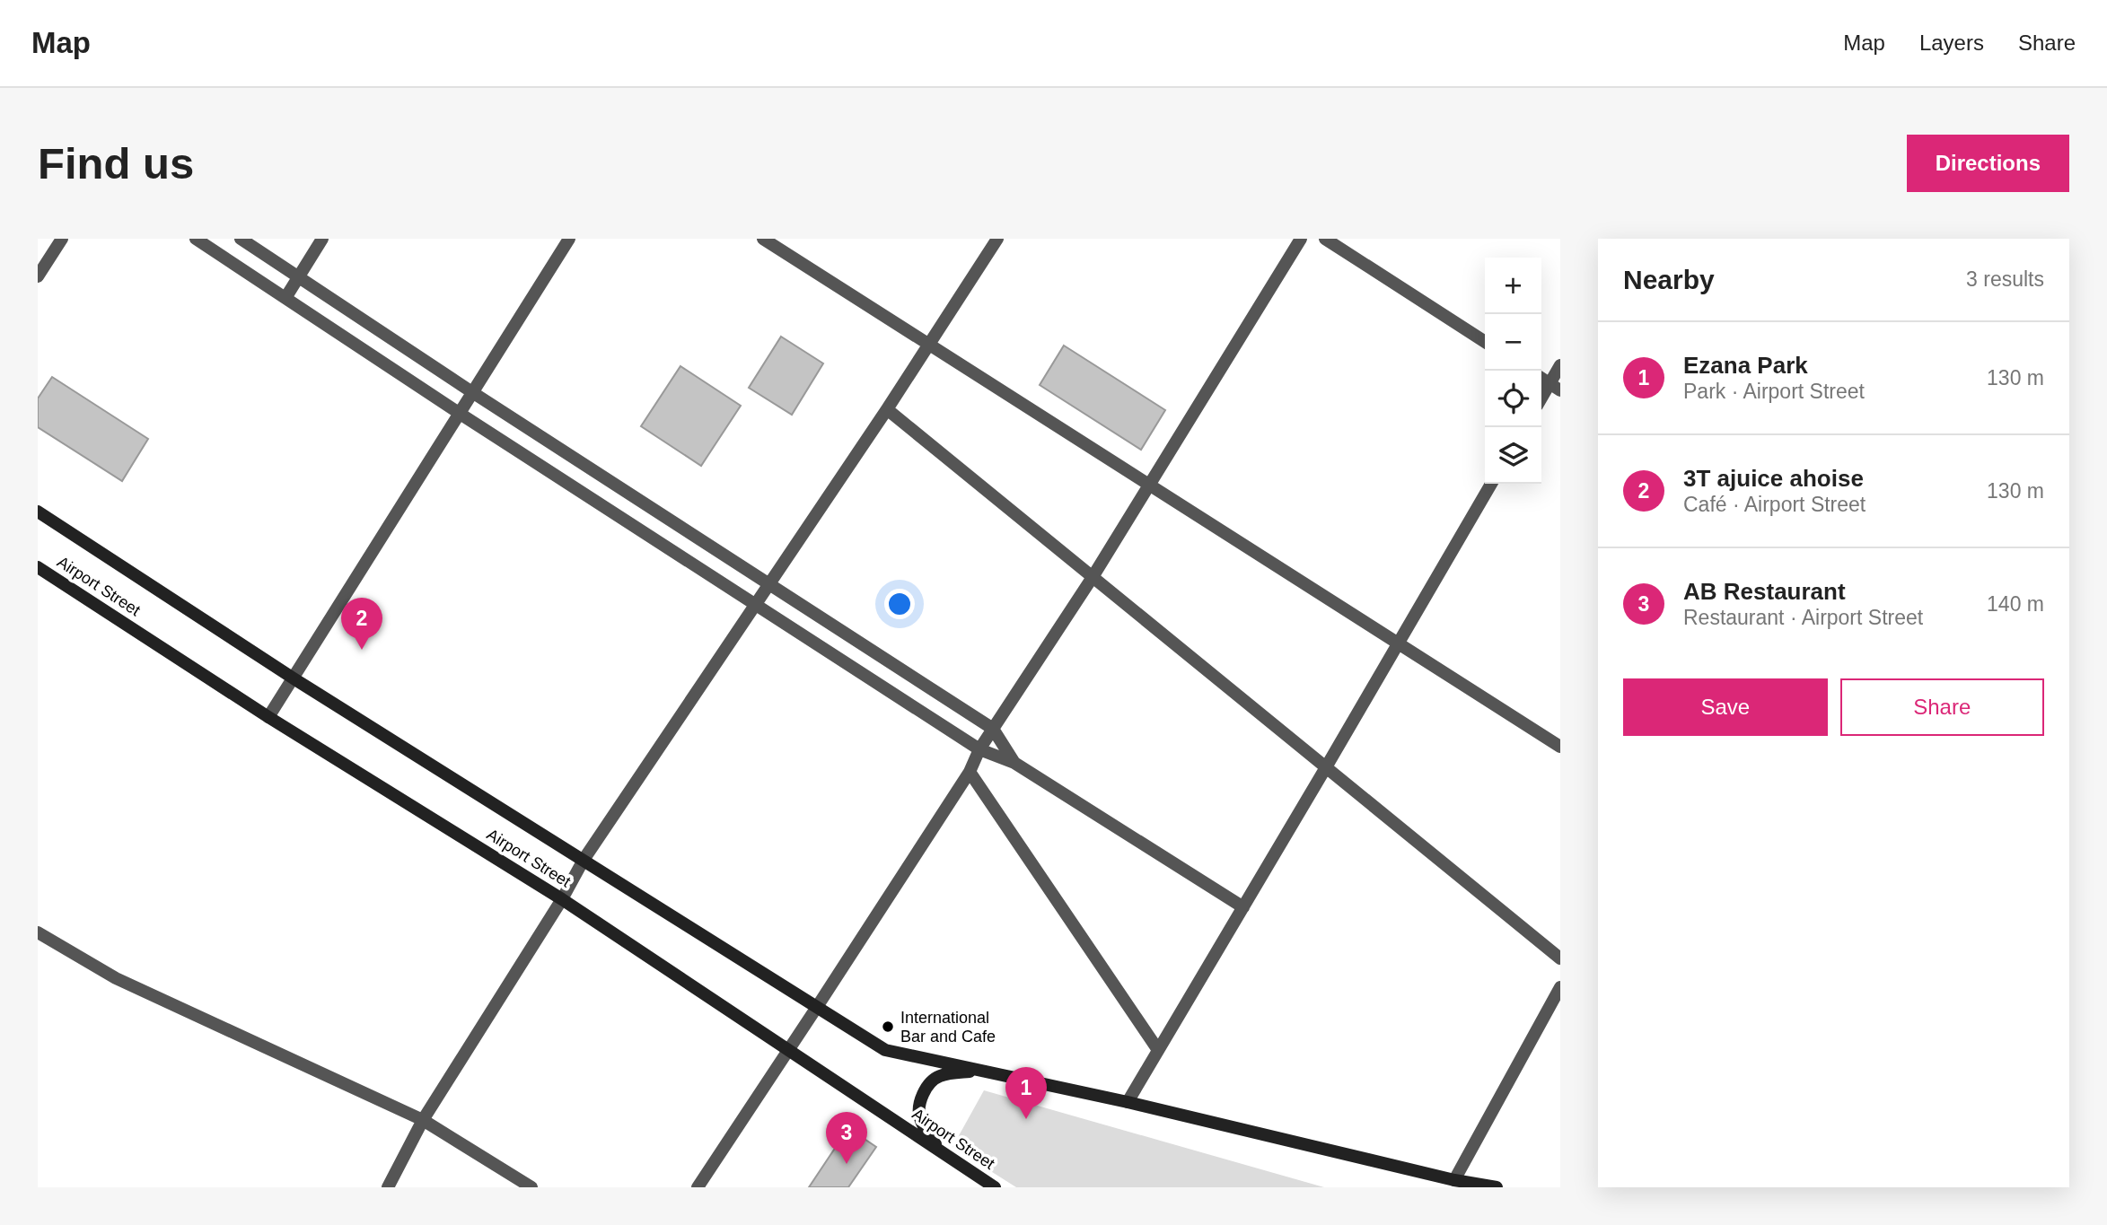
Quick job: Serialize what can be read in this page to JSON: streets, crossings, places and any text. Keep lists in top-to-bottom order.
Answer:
{
  "streets": {
    "main road": ["Airport Street"]
  },
  "places": ["International Bar and Cafe"],
  "page": {
    "header": "Map",
    "nav": ["Map", "Layers", "Share"],
    "buttons": [
      "Directions",
      ["Save", "Share"]
    ],
    "title": "Find us",
    "heading": ["Nearby", "3 results"],
    "map_buttons": ["+", "−"],
    "list": [
      {
        "mark": "1",
        "name": "Ezana Park",
        "note": "Park · Airport Street",
        "value": "130 m"
      },
      {
        "mark": "2",
        "name": "3T ajuice ahoise",
        "note": "Café · Airport Street",
        "value": "130 m"
      },
      {
        "mark": "3",
        "name": "AB Restaurant",
        "note": "Restaurant · Airport Street",
        "value": "140 m"
      }
    ],
    "pins": ["2", "1", "3"]
  }
}
